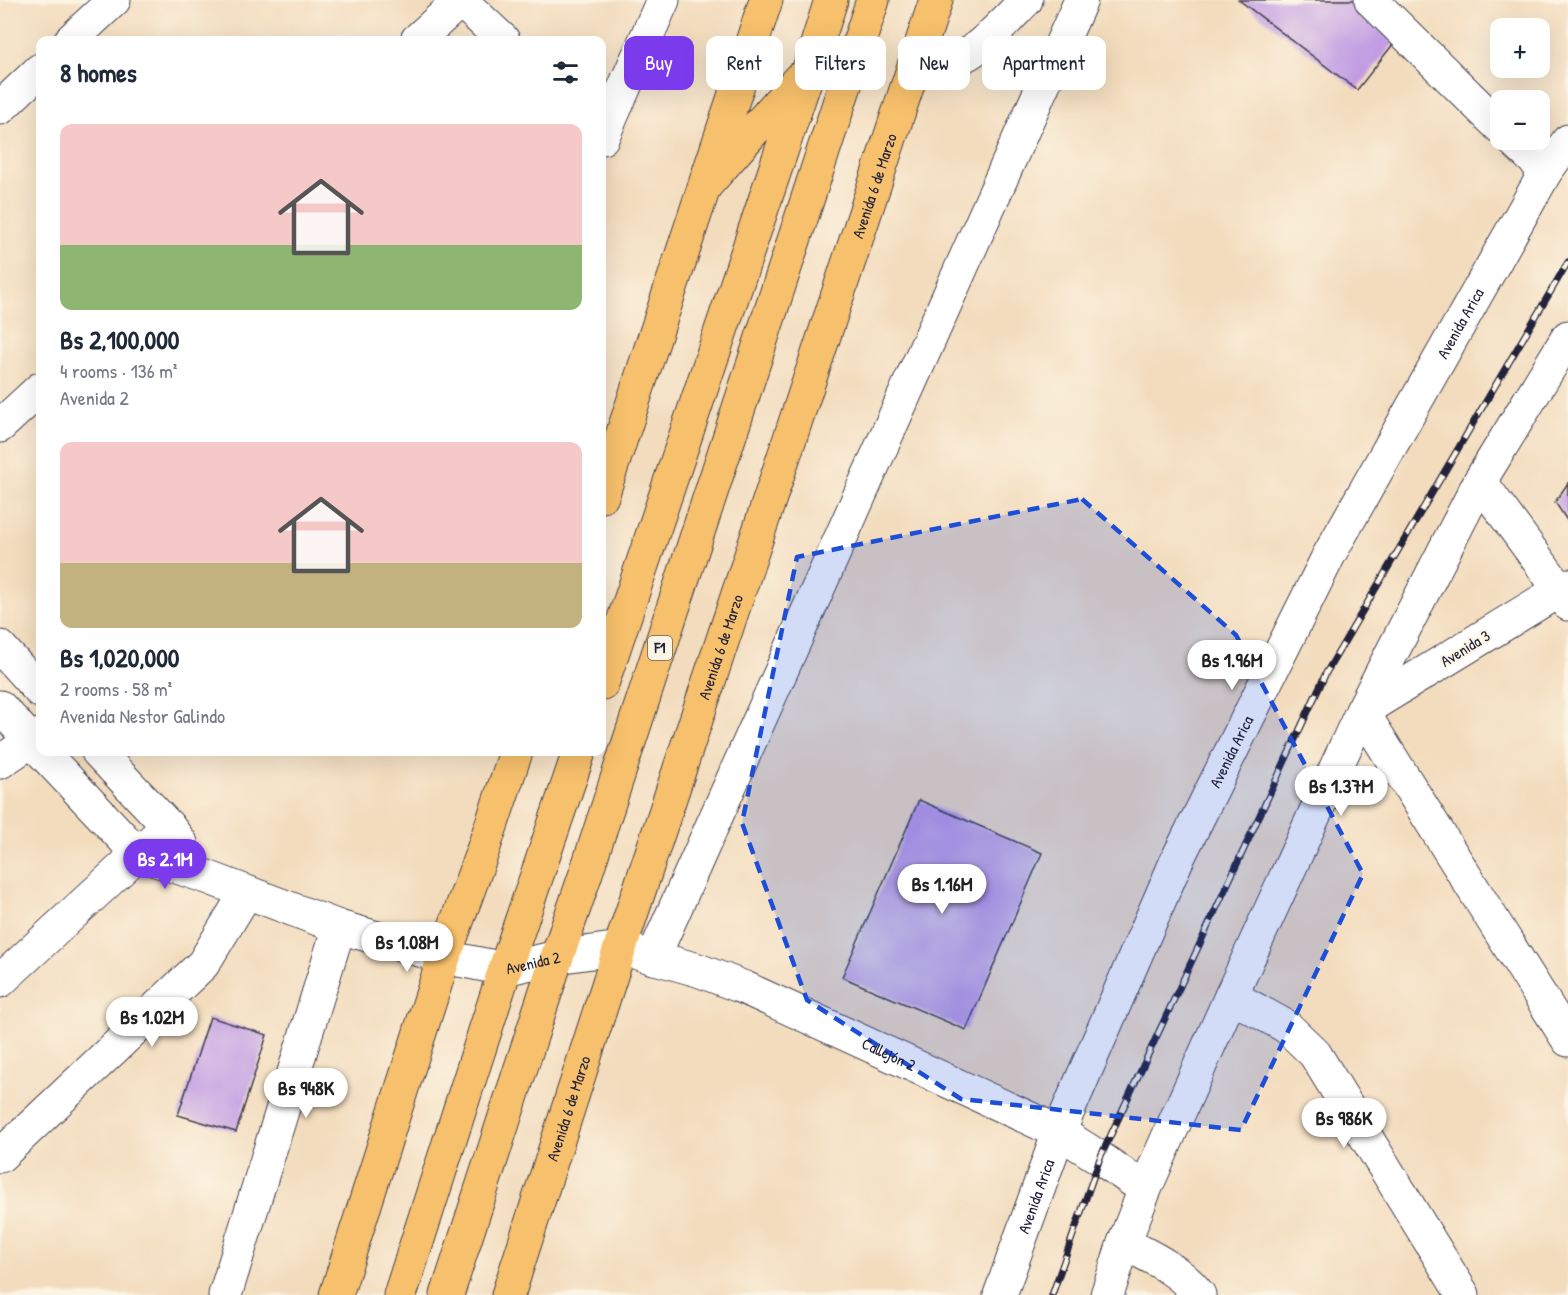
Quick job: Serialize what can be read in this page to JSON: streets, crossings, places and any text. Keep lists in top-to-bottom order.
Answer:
{
  "streets": {
    "main road": ["Avenida 6 de Marzo", "F1"],
    "street": [
      "Avenida Arica",
      "Avenida 3",
      "Avenida 2",
      "Callejón 2"
    ]
  },
  "crossings": [
    ["Avenida 6 de Marzo", "Avenida 2"],
    ["Avenida 6 de Marzo", "Callejón 2"],
    ["Avenida Arica", "Callejón 2"],
    ["F1", "Avenida 2"],
    ["Avenida 2", "Callejón 2"]
  ],
  "page": {
    "map_buttons": ["+", "−"],
    "chip": [
      "Buy",
      "Rent",
      "Filters",
      "New",
      "Apartment"
    ],
    "heading": "8 homes",
    "list": [
      {
        "name": "Bs 2,100,000",
        "note": "4 rooms · 136 m² · Avenida 2"
      },
      {
        "name": "Bs 1,020,000",
        "note": "2 rooms · 58 m² · Avenida Nestor Galindo"
      }
    ],
    "price": [
      "Bs 1.96M",
      "Bs 1.37M",
      "Bs 2.1M",
      "Bs 1.16M",
      "Bs 1.08M",
      "Bs 1.02M",
      "Bs 948K",
      "Bs 986K"
    ]
  }
}
